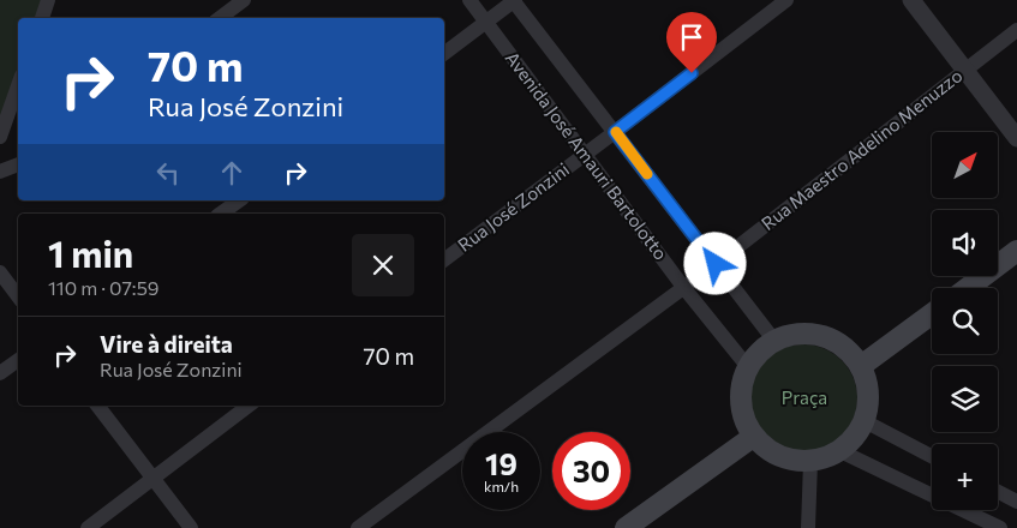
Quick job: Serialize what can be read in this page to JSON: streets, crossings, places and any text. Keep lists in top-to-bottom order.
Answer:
{
  "streets": {
    "street": ["Rua Maestro Adelino Menuzzo", "Avenida José Amauri Bartolotto", "Rua José Zonzini"]
  },
  "crossings": [
    ["Rua Maestro Adelino Menuzzo", "Avenida José Amauri Bartolotto"],
    ["Avenida José Amauri Bartolotto", "Rua José Zonzini"]
  ],
  "parks": ["Praça"],
  "north": "top right",
  "page": {
    "turn": ["70 m", "Rua José Zonzini"],
    "map_buttons": "+",
    "heading": ["1 min", "110 m · 07:59"],
    "list": [
      {
        "name": "Vire à direita",
        "note": "Rua José Zonzini",
        "value": "70 m"
      }
    ],
    "speed": "19 km/h",
    "limit": "30"
  }
}
